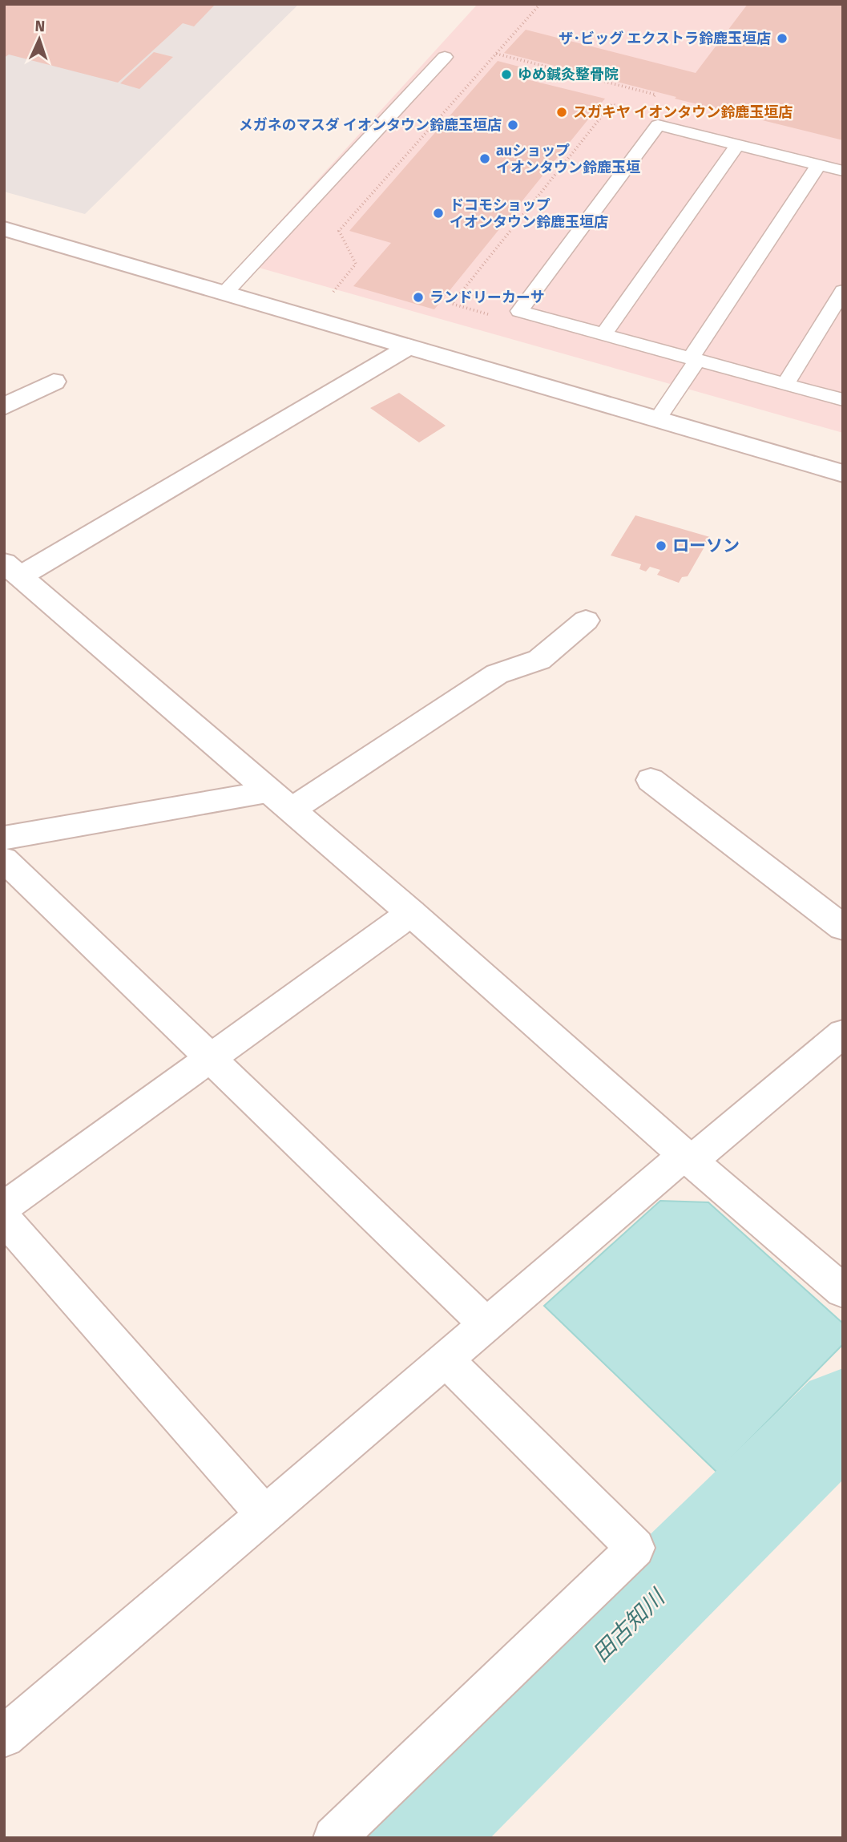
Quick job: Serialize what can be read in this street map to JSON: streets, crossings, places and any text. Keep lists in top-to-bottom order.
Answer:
{
  "water": ["田古知川"],
  "places": [
    "ザ･ビッグ エクストラ鈴鹿玉垣店",
    "ゆめ鍼灸整骨院",
    "スガキヤ イオンタウン鈴鹿玉垣店",
    "メガネのマスダ イオンタウン鈴鹿玉垣店",
    "auショップ イオンタウン鈴鹿玉垣",
    "ドコモショップ イオンタウン鈴鹿玉垣店",
    "ランドリーカーサ",
    "ローソン"
  ],
  "north": "top"
}
